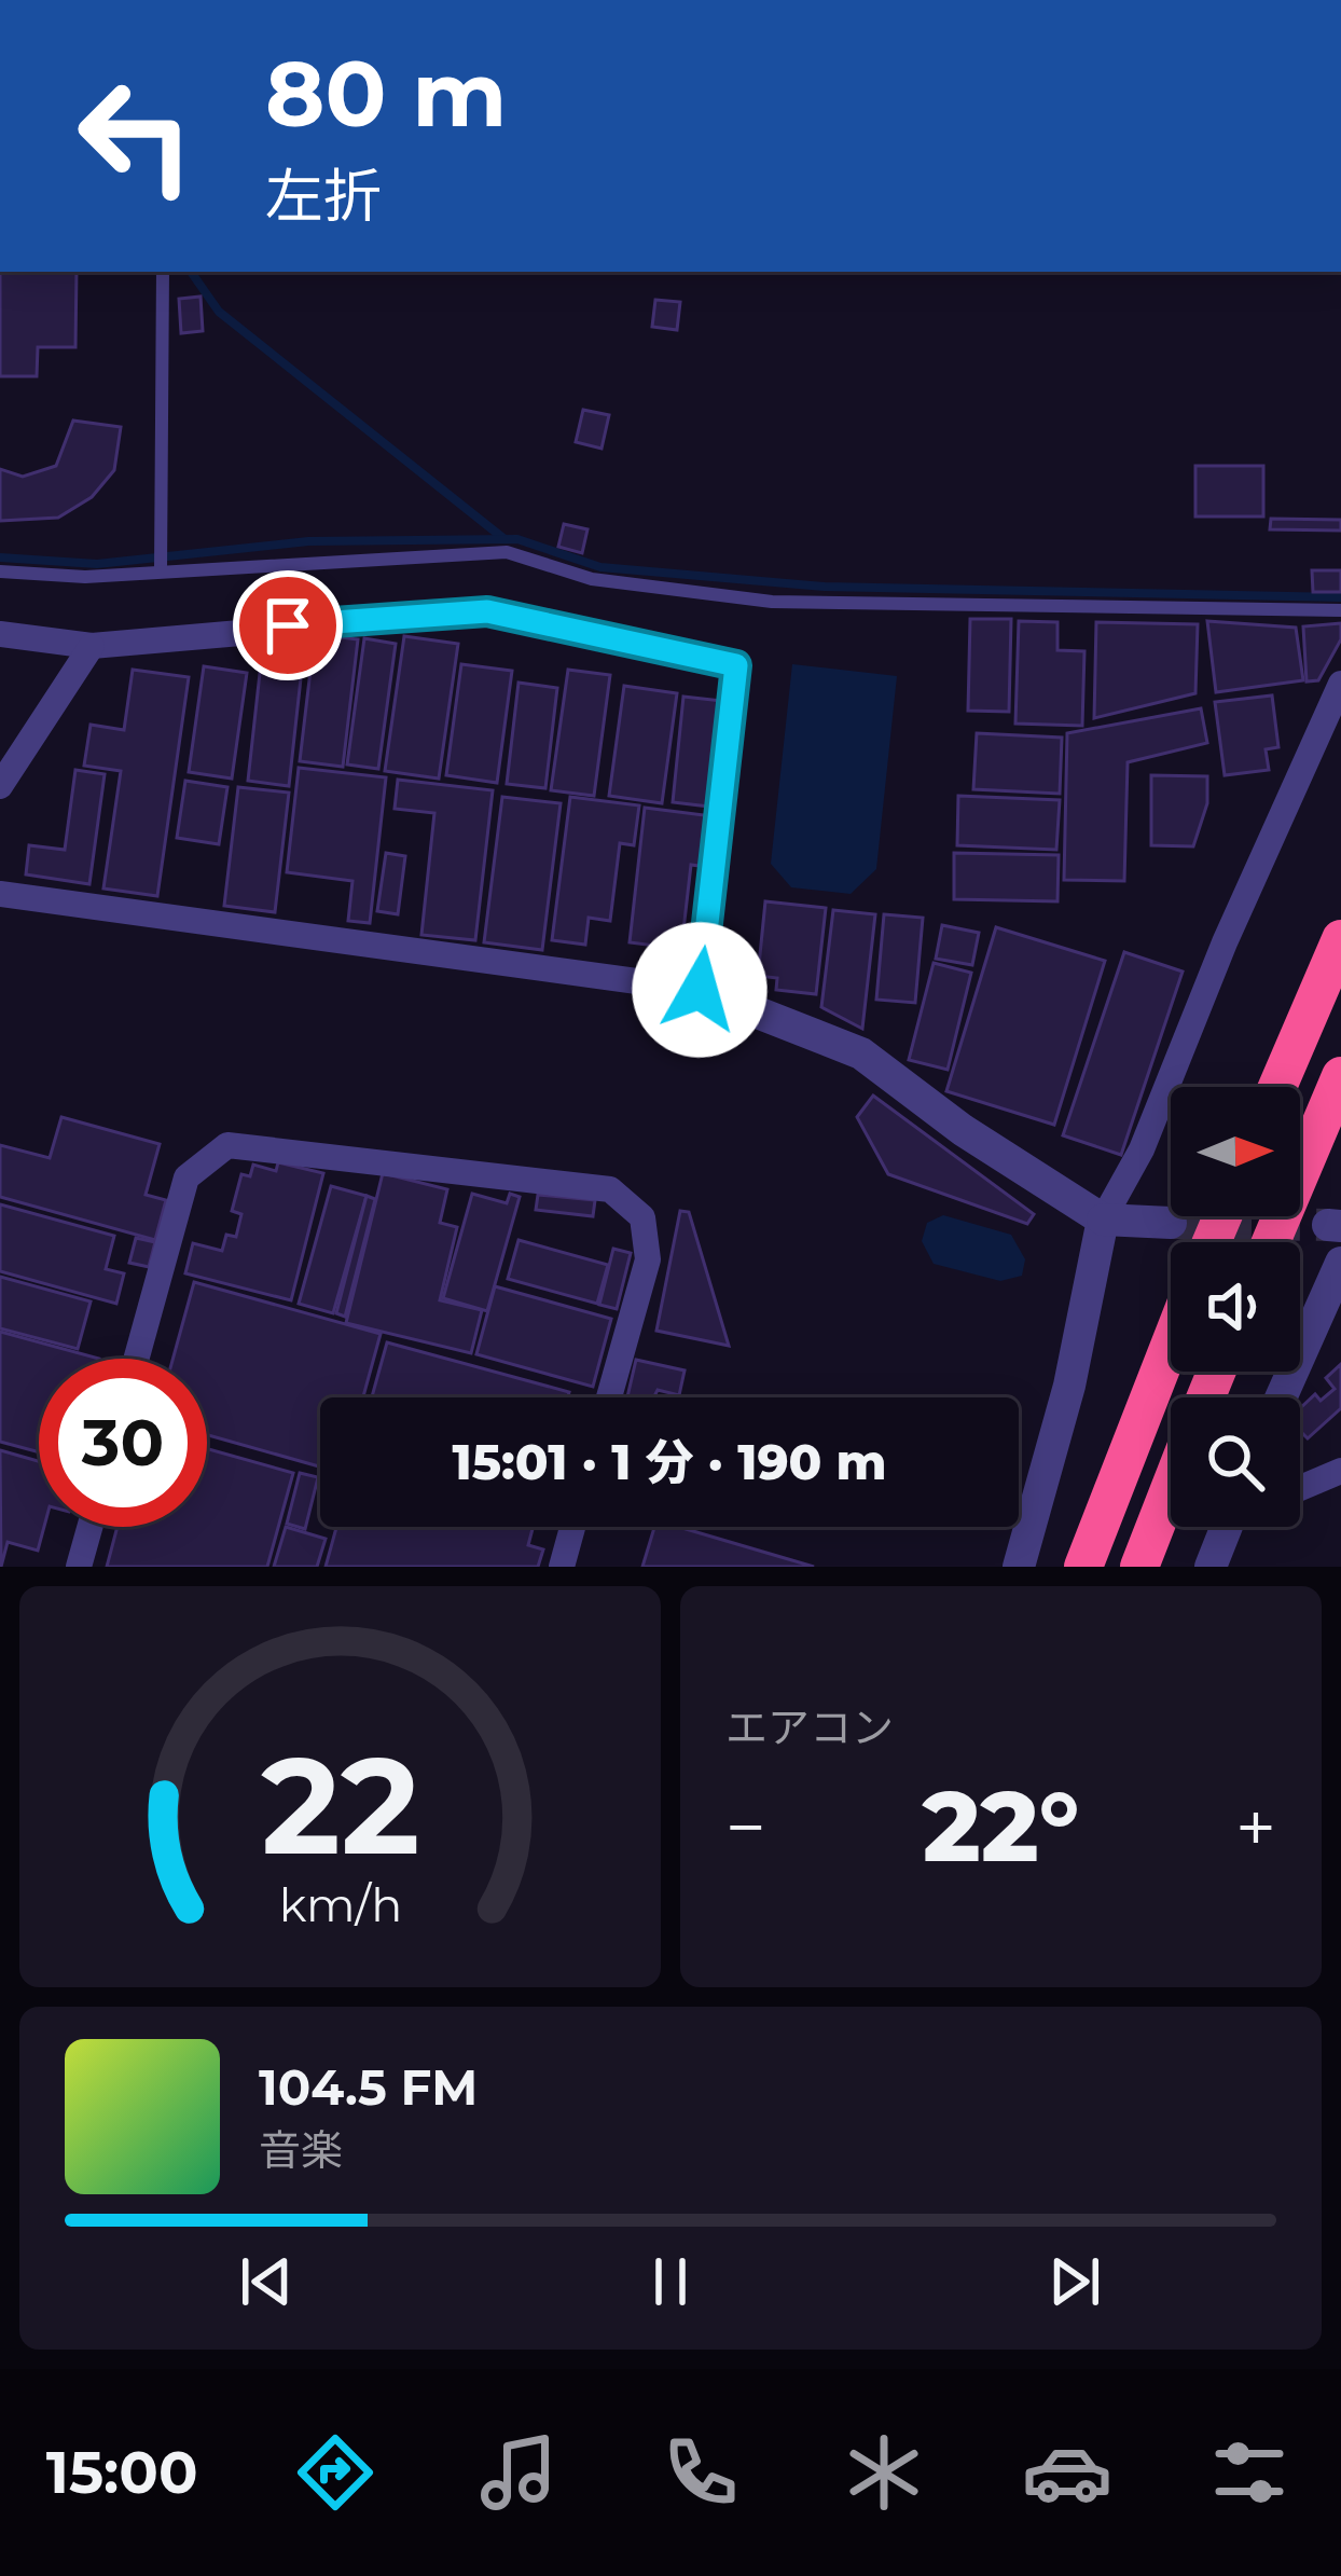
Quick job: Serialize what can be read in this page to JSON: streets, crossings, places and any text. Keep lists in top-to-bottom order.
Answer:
{
  "north": "right",
  "page": {
    "turn": ["80 m", "左折"],
    "limit": "30",
    "trip": "15:01 · 1 分 · 190 m",
    "tile": "エアコン",
    "heat": ["−", "22°", "+"],
    "song": ["104.5 FM", "音楽"],
    "tabs": "15:00",
    "gauge": ["22", "km/h"]
  }
}
